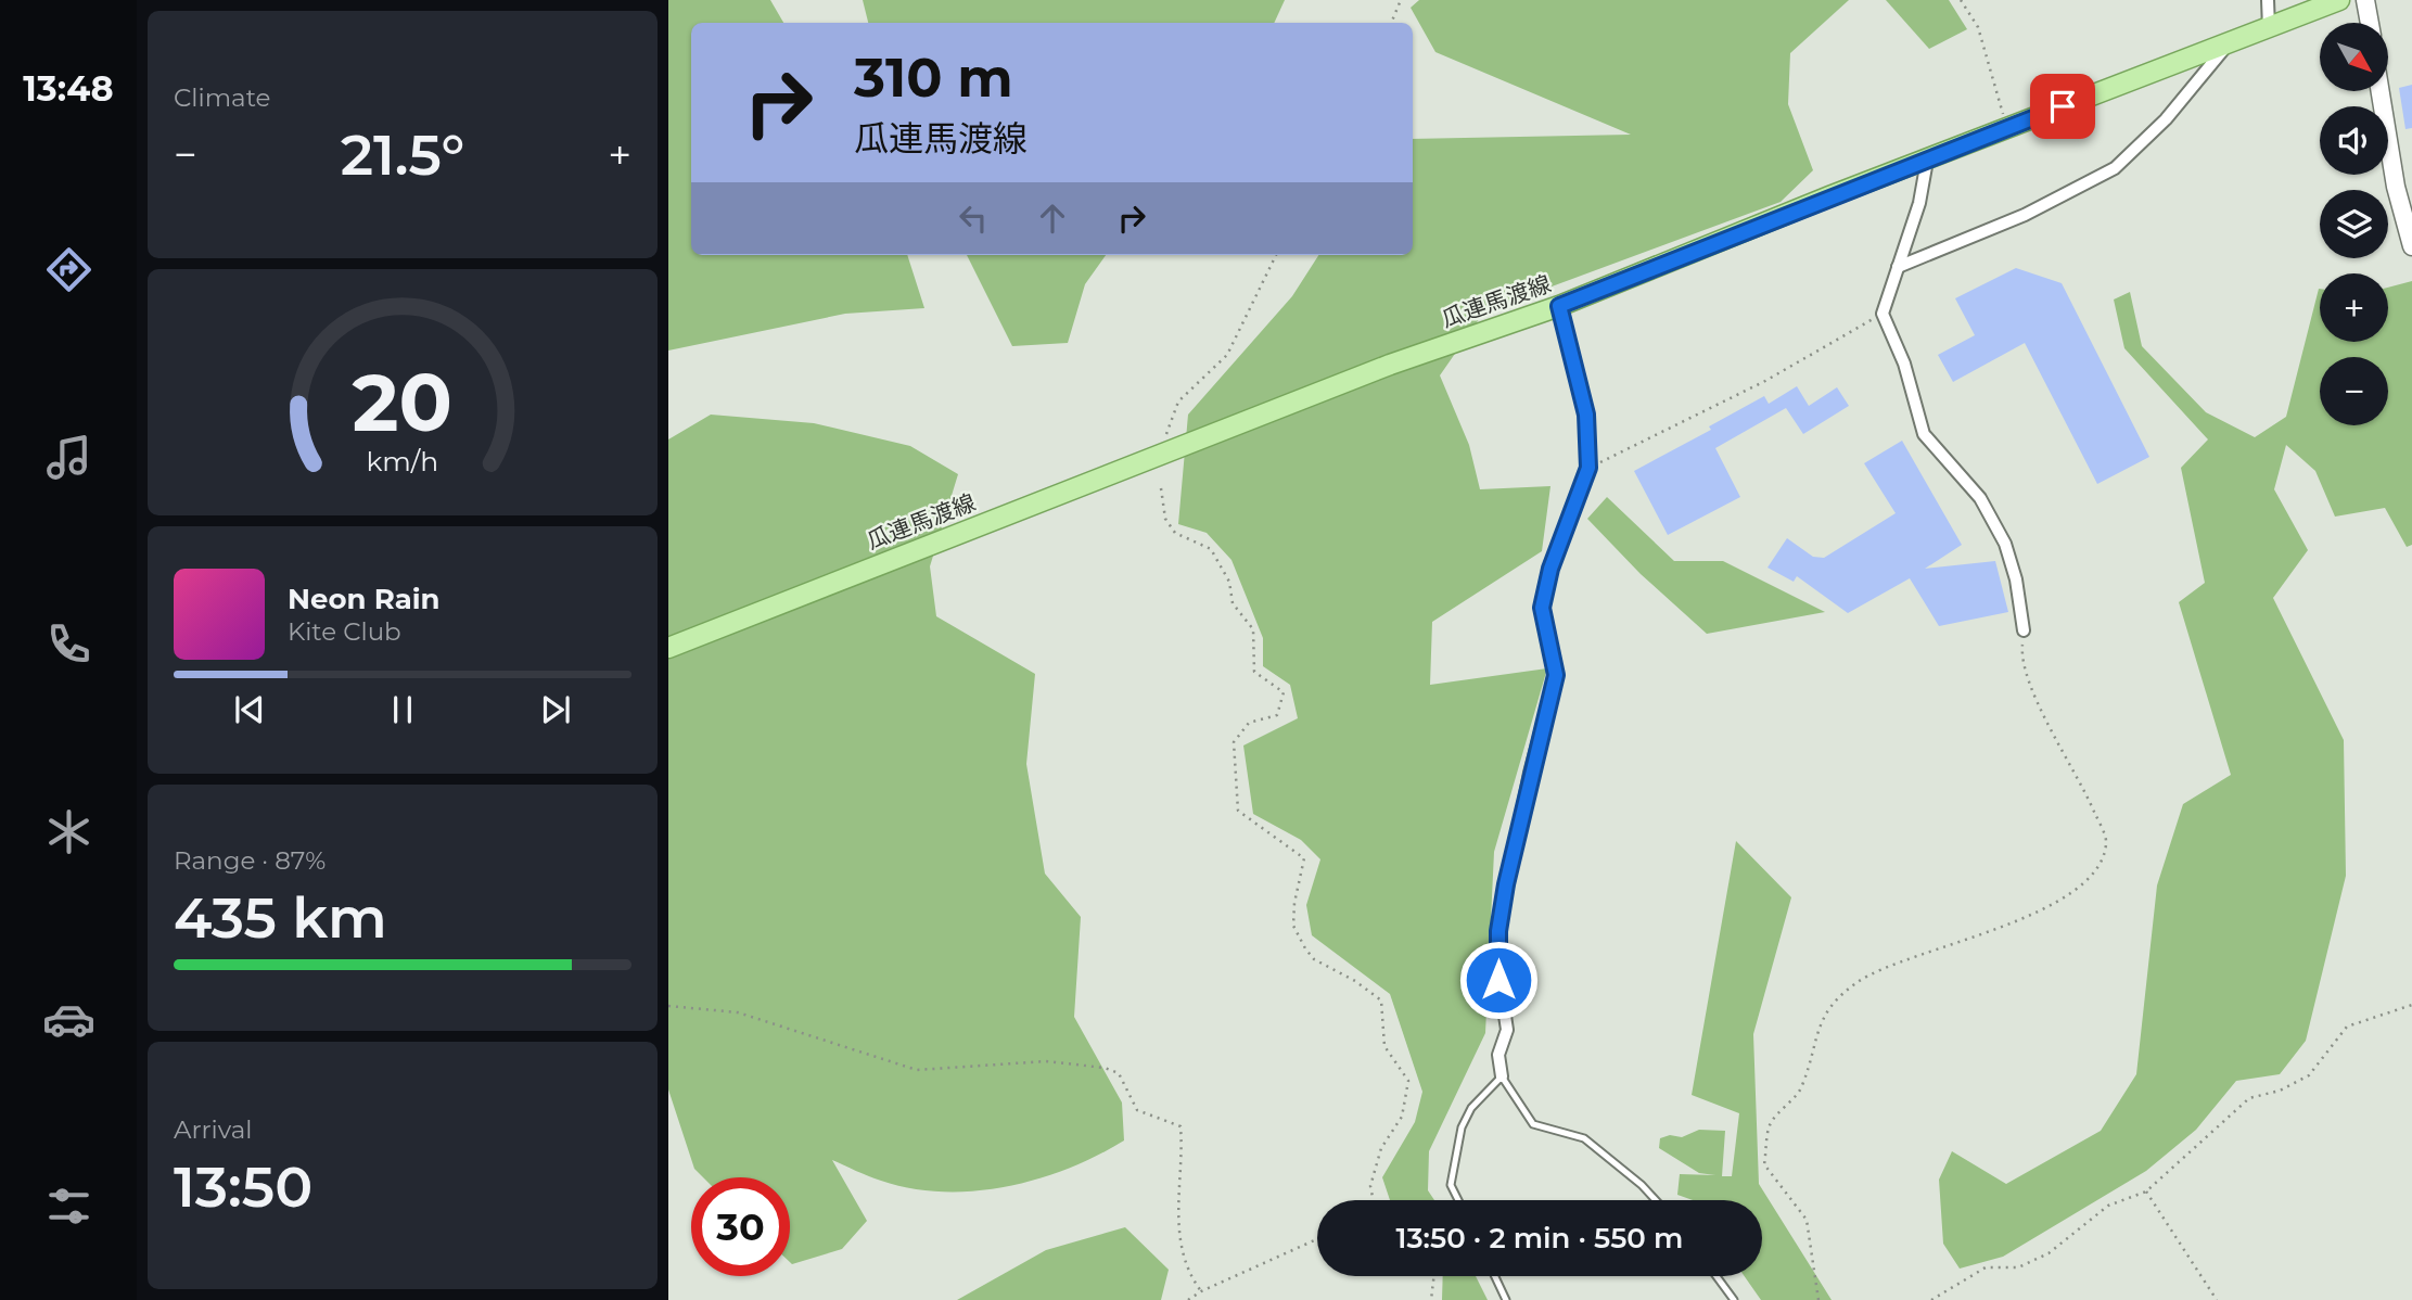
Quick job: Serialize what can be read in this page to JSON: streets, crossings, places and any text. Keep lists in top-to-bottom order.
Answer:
{
  "streets": {
    "main road": ["瓜連馬渡線"]
  },
  "north": "bottom right",
  "page": {
    "tabs": "13:48",
    "tile": [
      "Climate",
      ["Range · 87%", "435 km"],
      ["Arrival", "13:50"]
    ],
    "map_buttons": ["+", "−"],
    "turn": ["310 m", "瓜連馬渡線"],
    "heat": ["−", "21.5°", "+"],
    "song": ["Neon Rain", "Kite Club"],
    "limit": "30",
    "trip": "13:50 · 2 min · 550 m",
    "gauge": ["20", "km/h"]
  }
}
